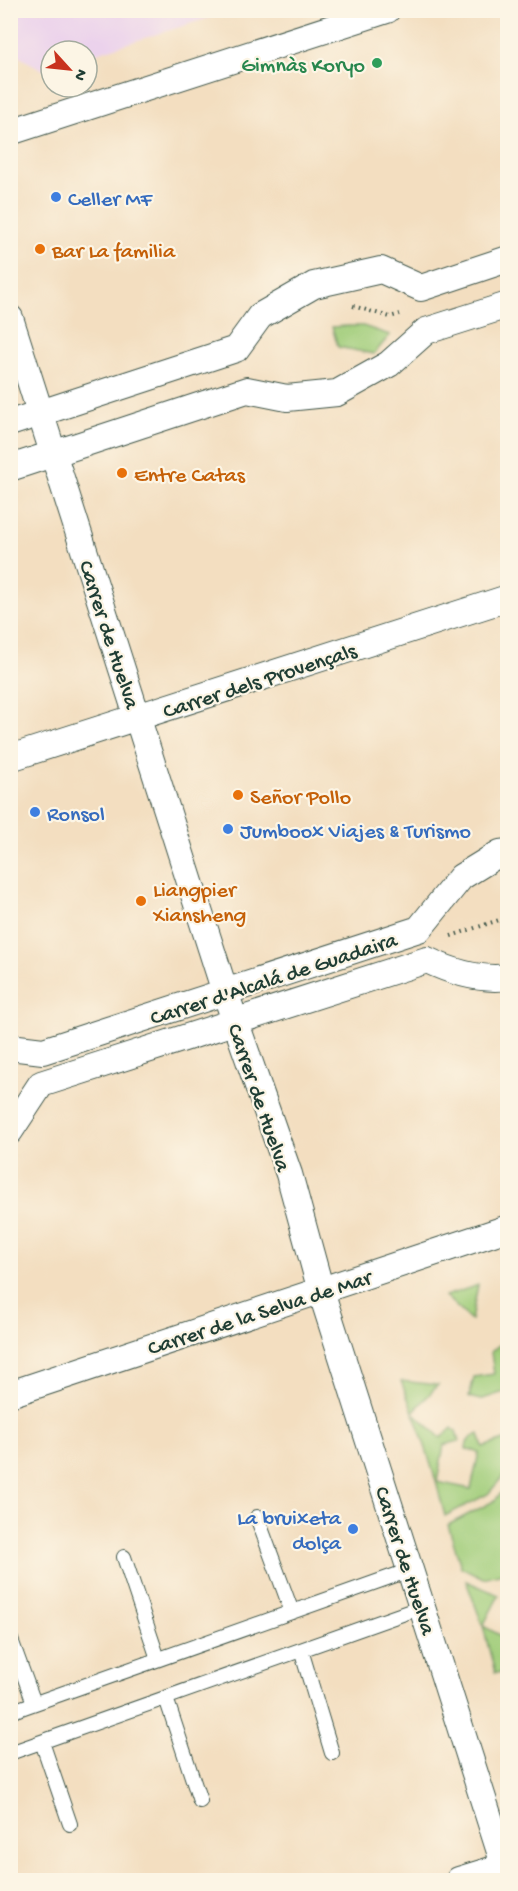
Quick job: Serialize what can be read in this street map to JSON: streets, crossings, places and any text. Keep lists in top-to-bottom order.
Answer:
{
  "streets": {
    "street": [
      "Carrer de Huelva",
      "Carrer dels Provençals",
      "Carrer d'Alcalá de Guadaira",
      "Carrer de la Selva de Mar"
    ]
  },
  "crossings": [
    ["Carrer de Huelva", "Carrer dels Provençals"],
    ["Carrer de Huelva", "Carrer d'Alcalá de Guadaira"],
    ["Carrer de Huelva", "Carrer de la Selva de Mar"]
  ],
  "places": [
    "Gimnàs Koryo",
    "Celler MF",
    "Bar La familia",
    "Entre Catas",
    "Señor Pollo",
    "Ronsol",
    "Jumboox Viajes & Turismo",
    "Liangpier Xiansheng",
    "La bruixeta dolça"
  ],
  "north": "bottom right"
}
